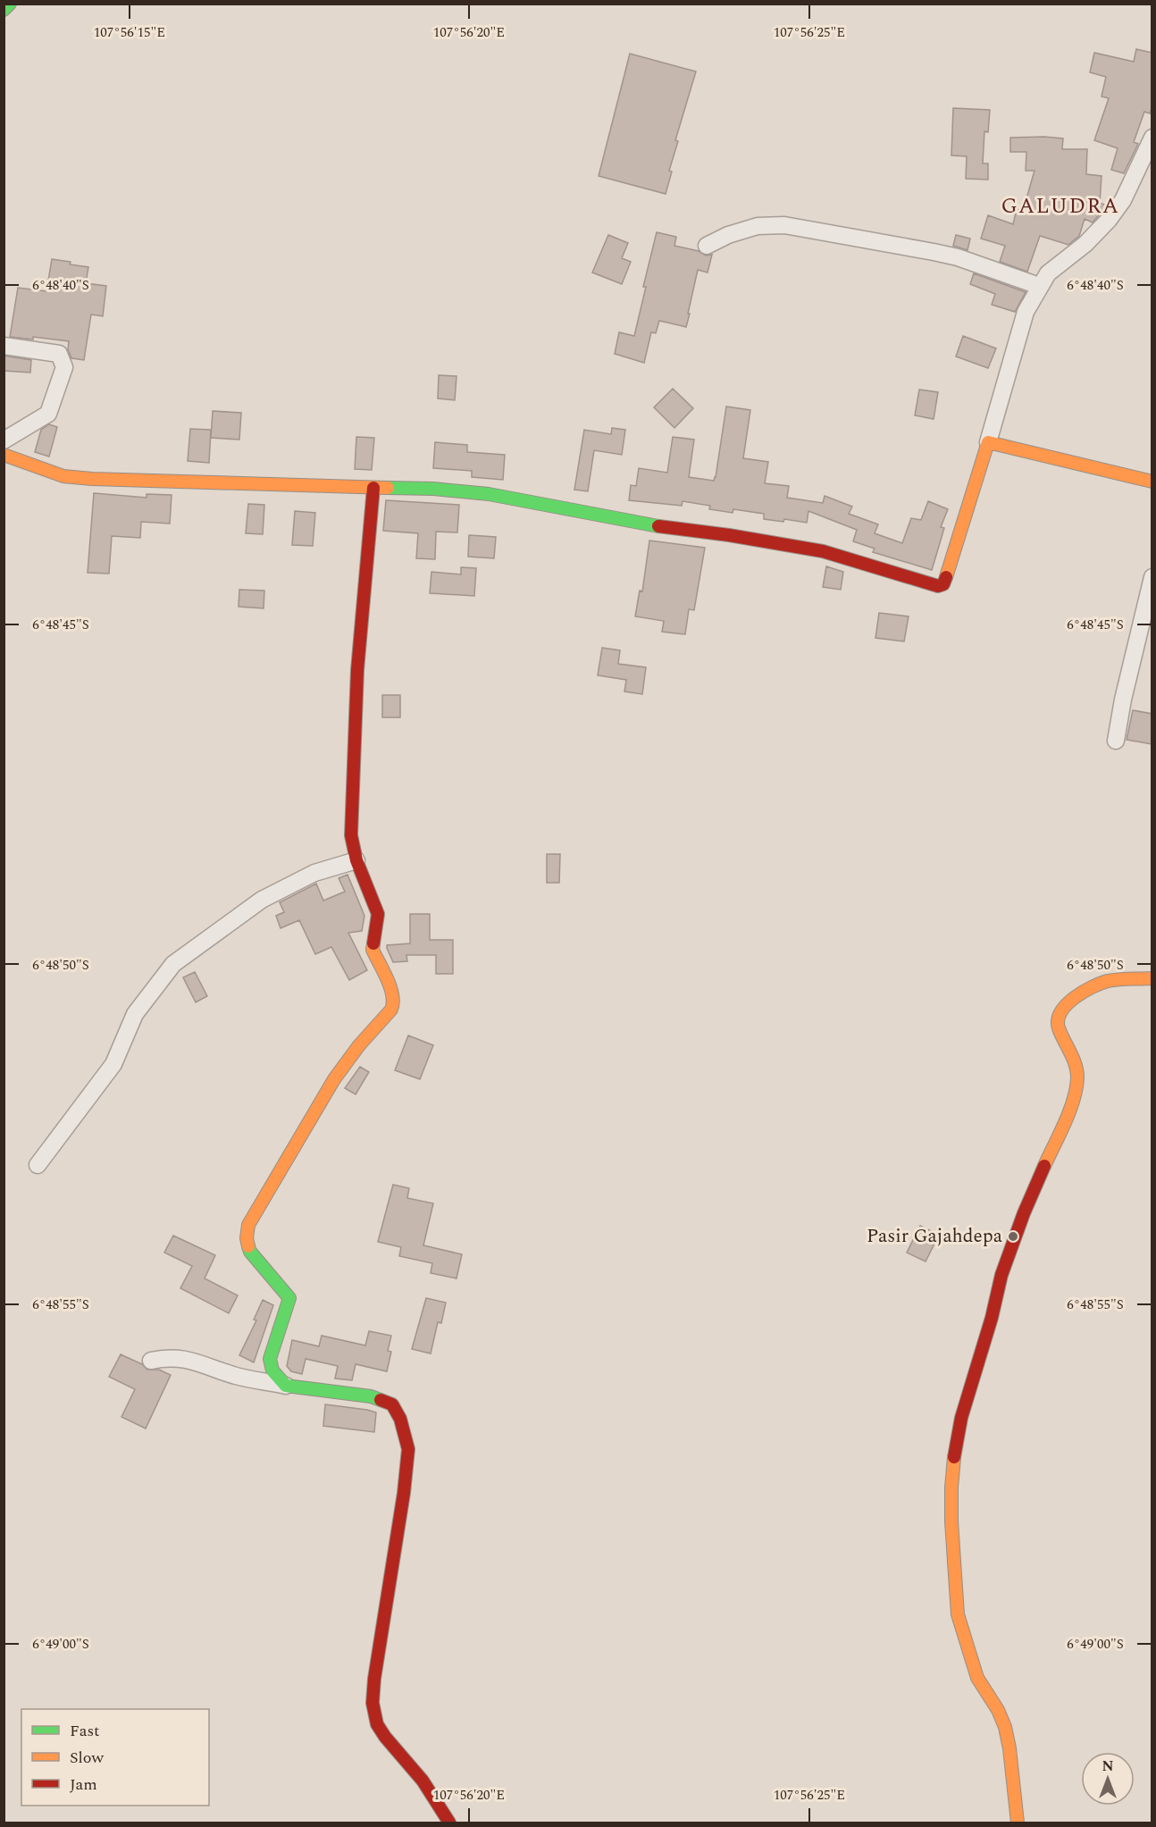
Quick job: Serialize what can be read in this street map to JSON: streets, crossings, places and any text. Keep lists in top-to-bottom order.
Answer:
{
  "districts": ["GALUDRA"],
  "places": ["Pasir Gajahdepa"],
  "legend": ["Fast", "Slow", "Jam"],
  "north": "top",
  "coordinates": [
    "107°56'15\"E",
    "107°56'20\"E",
    "107°56'25\"E",
    "6°48'40\"S",
    "6°48'45\"S",
    "6°48'50\"S",
    "6°48'55\"S",
    "6°49'00\"S"
  ]
}
